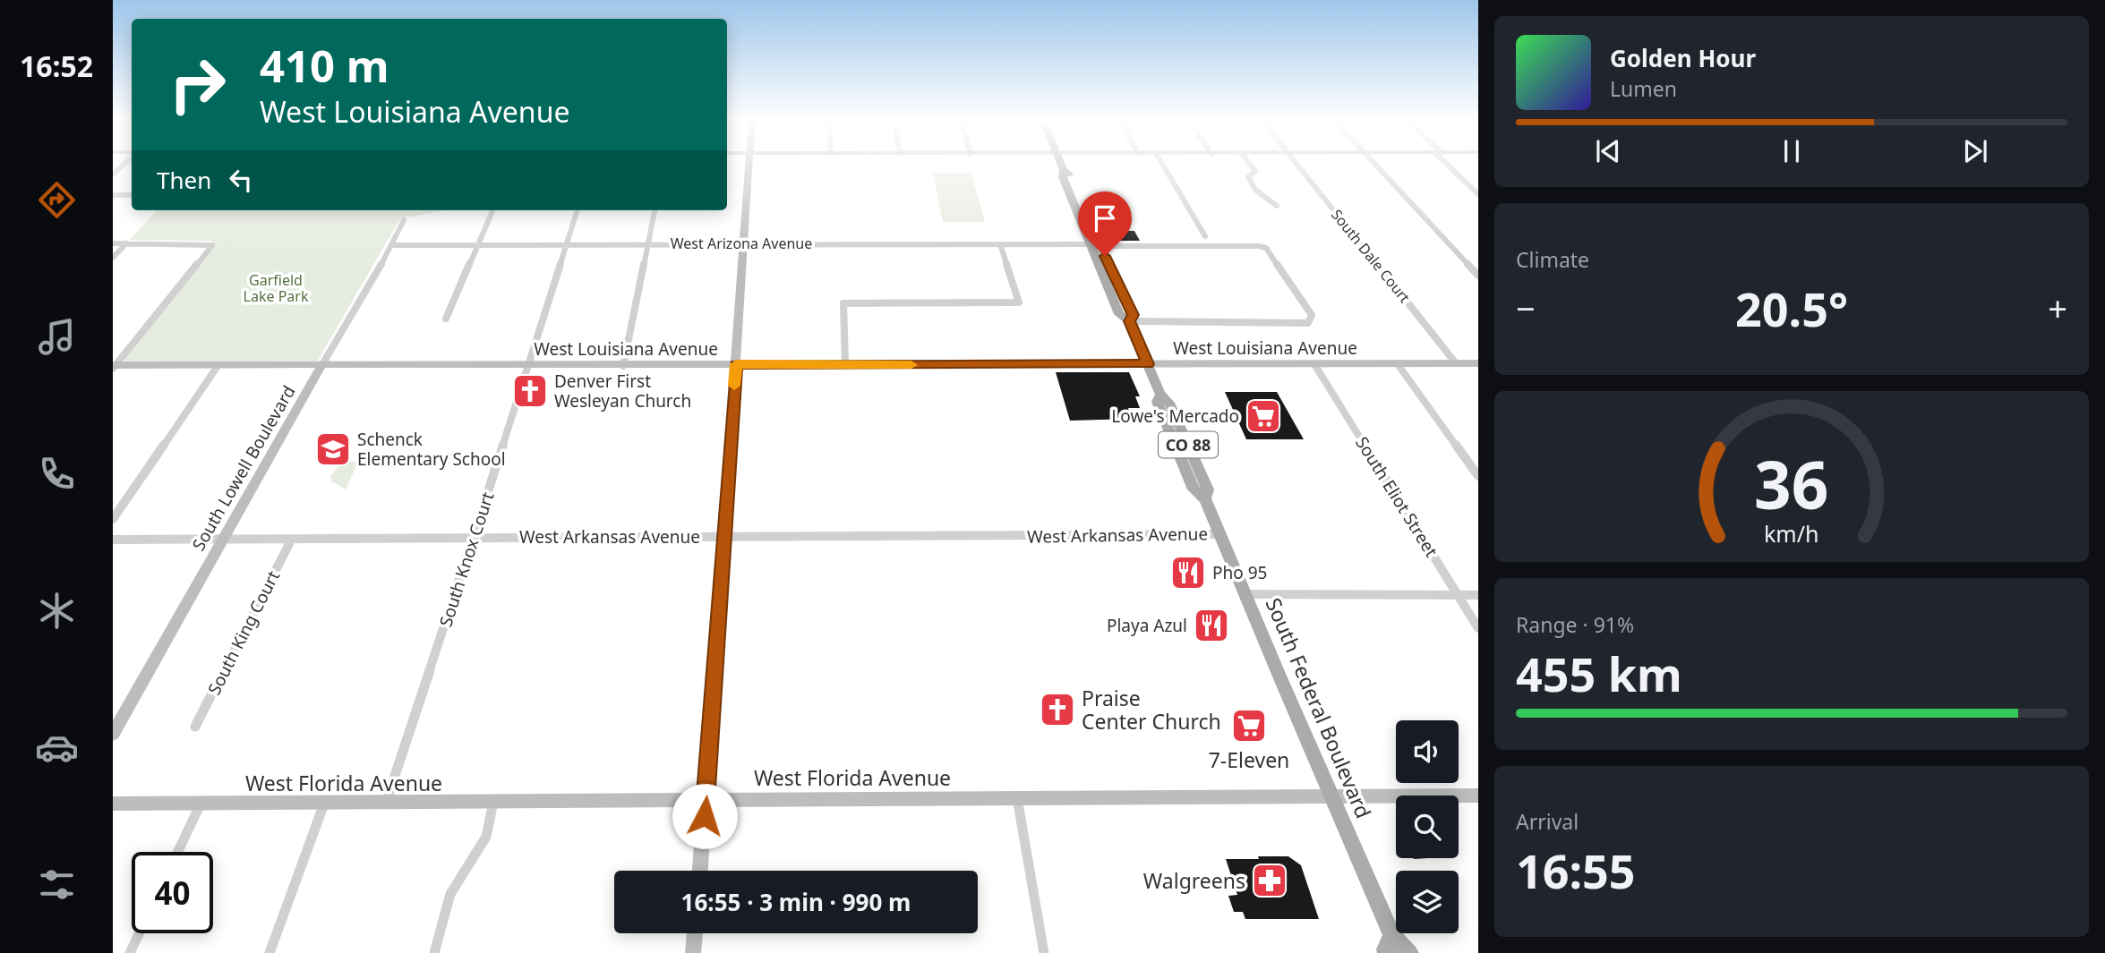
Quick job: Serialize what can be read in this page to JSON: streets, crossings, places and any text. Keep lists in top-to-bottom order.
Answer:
{
  "streets": {
    "main road": ["CO 88", "South Federal Boulevard"],
    "street": [
      "West Arizona Avenue",
      "South Dale Court",
      "West Louisiana Avenue",
      "South Lowell Boulevard",
      "South Eliot Street",
      "West Arkansas Avenue",
      "South Knox Court",
      "South King Court",
      "West Florida Avenue"
    ]
  },
  "crossings": [
    ["West Arizona Avenue", "South Lowell Boulevard"],
    ["West Arizona Avenue", "South Knox Court"],
    ["West Arizona Avenue", "South Federal Boulevard"],
    ["South Dale Court", "West Louisiana Avenue"],
    ["West Louisiana Avenue", "South Lowell Boulevard"],
    ["West Louisiana Avenue", "South Eliot Street"],
    ["West Louisiana Avenue", "South Knox Court"],
    ["West Louisiana Avenue", "South Federal Boulevard"],
    ["South Lowell Boulevard", "West Arkansas Avenue"],
    ["West Arkansas Avenue", "South Knox Court"],
    ["West Arkansas Avenue", "South King Court"],
    ["West Arkansas Avenue", "South Federal Boulevard"],
    ["South Knox Court", "West Florida Avenue"],
    ["South Federal Boulevard", "West Florida Avenue"]
  ],
  "parks": ["Garfield Lake Park"],
  "places": {
    "church": ["Denver First Wesleyan Church", "Praise Center Church"],
    "supermarket": ["Lowe's Mercado", "7-Eleven"],
    "school or university": ["Schenck Elementary School"],
    "restaurant": ["Pho 95", "Playa Azul"],
    "pharmacy": ["Walgreens"]
  },
  "page": {
    "tabs": "16:52",
    "turn": ["410 m", "West Louisiana Avenue"],
    "song": ["Golden Hour", "Lumen"],
    "then": "Then",
    "tile": [
      "Climate",
      ["Range · 91%", "455 km"],
      ["Arrival", "16:55"]
    ],
    "heat": ["−", "20.5°", "+"],
    "limit": "40",
    "trip": "16:55 · 3 min · 990 m",
    "gauge": ["36", "km/h"]
  }
}
